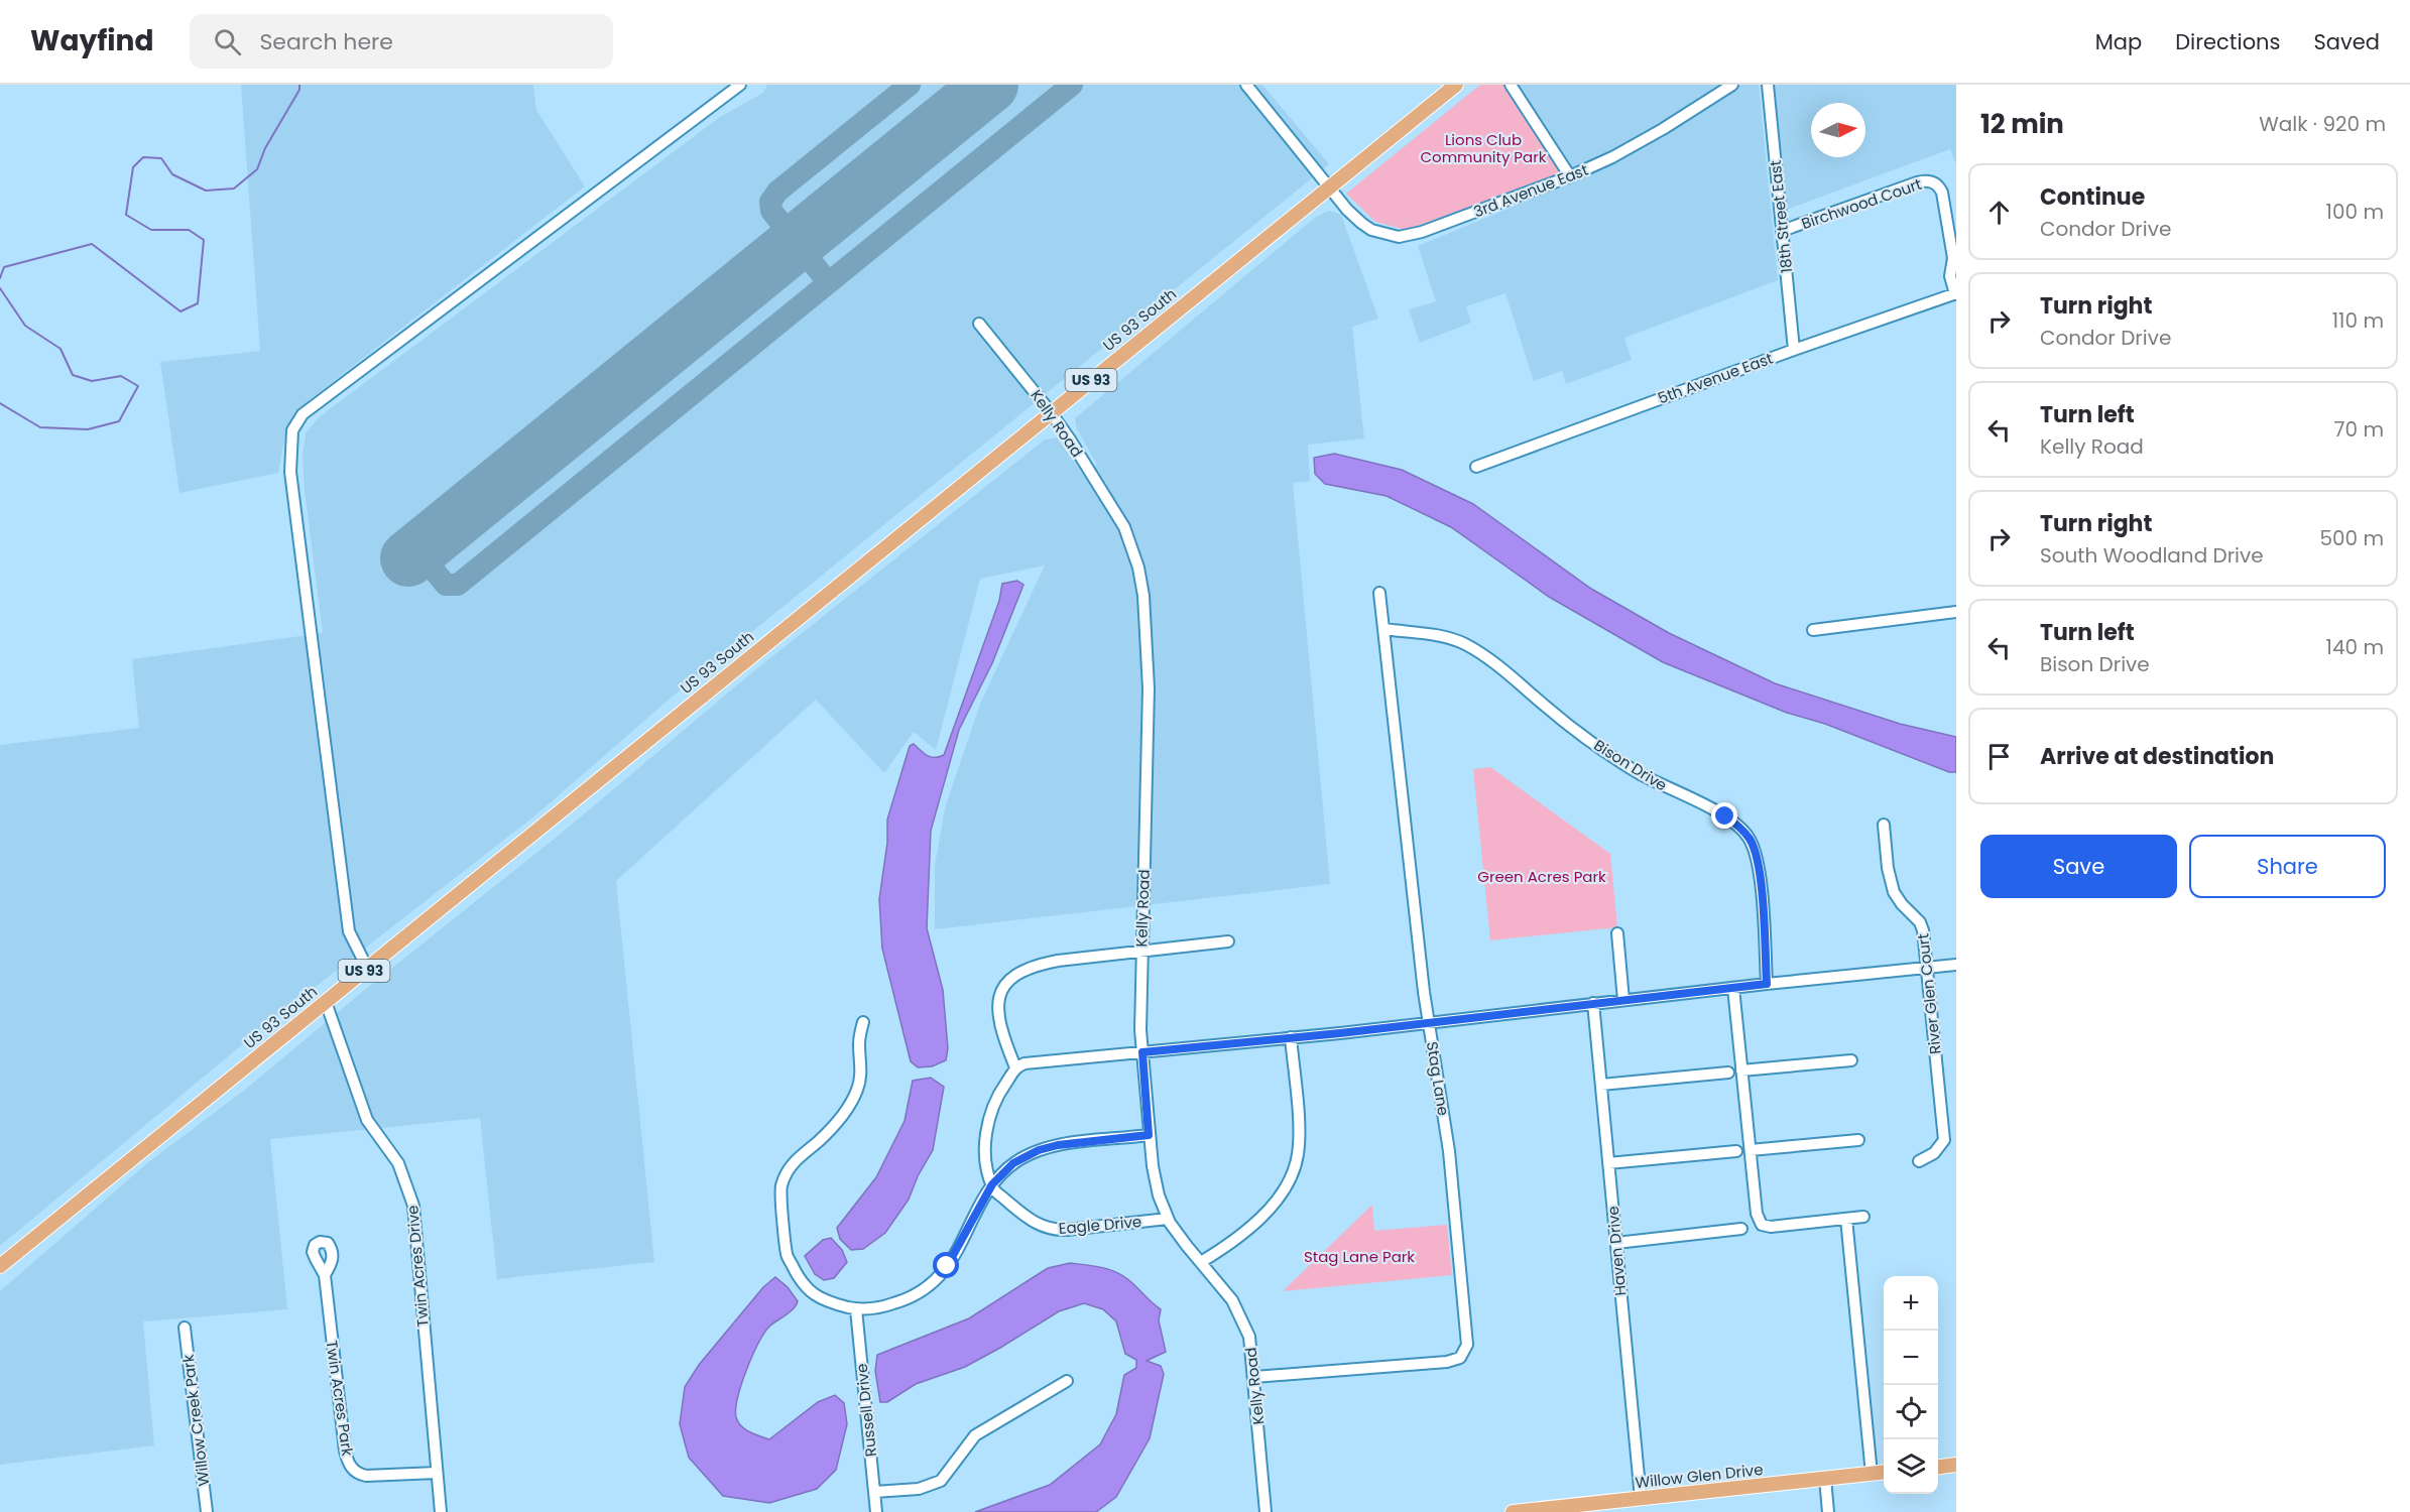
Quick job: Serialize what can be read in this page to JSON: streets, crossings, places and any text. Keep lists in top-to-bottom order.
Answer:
{
  "streets": {
    "main road": ["US 93 South", "US 93", "Willow Glen Drive"],
    "street": [
      "3rd Avenue East",
      "Birchwood Court",
      "18th Street East",
      "5th Avenue East",
      "Kelly Road",
      "Bison Drive",
      "River Glen Court",
      "Stag Lane",
      "Eagle Drive",
      "Haven Drive",
      "Twin Acres Drive",
      "Twin Acres Park",
      "Russell Drive",
      "Willow Creek Park"
    ]
  },
  "crossings": [
    ["3rd Avenue East", "US 93 South"],
    ["Birchwood Court", "18th Street East"],
    ["Birchwood Court", "5th Avenue East"],
    ["18th Street East", "5th Avenue East"],
    ["US 93 South", "Kelly Road"],
    ["US 93 South", "Twin Acres Drive"],
    ["Kelly Road", "Stag Lane"],
    ["Kelly Road", "Eagle Drive"],
    ["Bison Drive", "Stag Lane"],
    ["Haven Drive", "Willow Glen Drive"],
    ["Twin Acres Drive", "Twin Acres Park"]
  ],
  "parks": ["Lions Club Community Park", "Green Acres Park", "Stag Lane Park"],
  "north": "right",
  "page": {
    "header": "Wayfind",
    "search": "Search here",
    "nav": ["Map", "Directions", "Saved"],
    "heading": ["12 min", "Walk · 920 m"],
    "list": [
      ["Continue", "Condor Drive", "100 m"],
      ["Turn right", "Condor Drive", "110 m"],
      ["Turn left", "Kelly Road", "70 m"],
      ["Turn right", "South Woodland Drive", "500 m"],
      ["Turn left", "Bison Drive", "140 m"],
      "Arrive at destination"
    ],
    "buttons": ["Save", "Share"],
    "map_buttons": ["+", "−"]
  }
}
